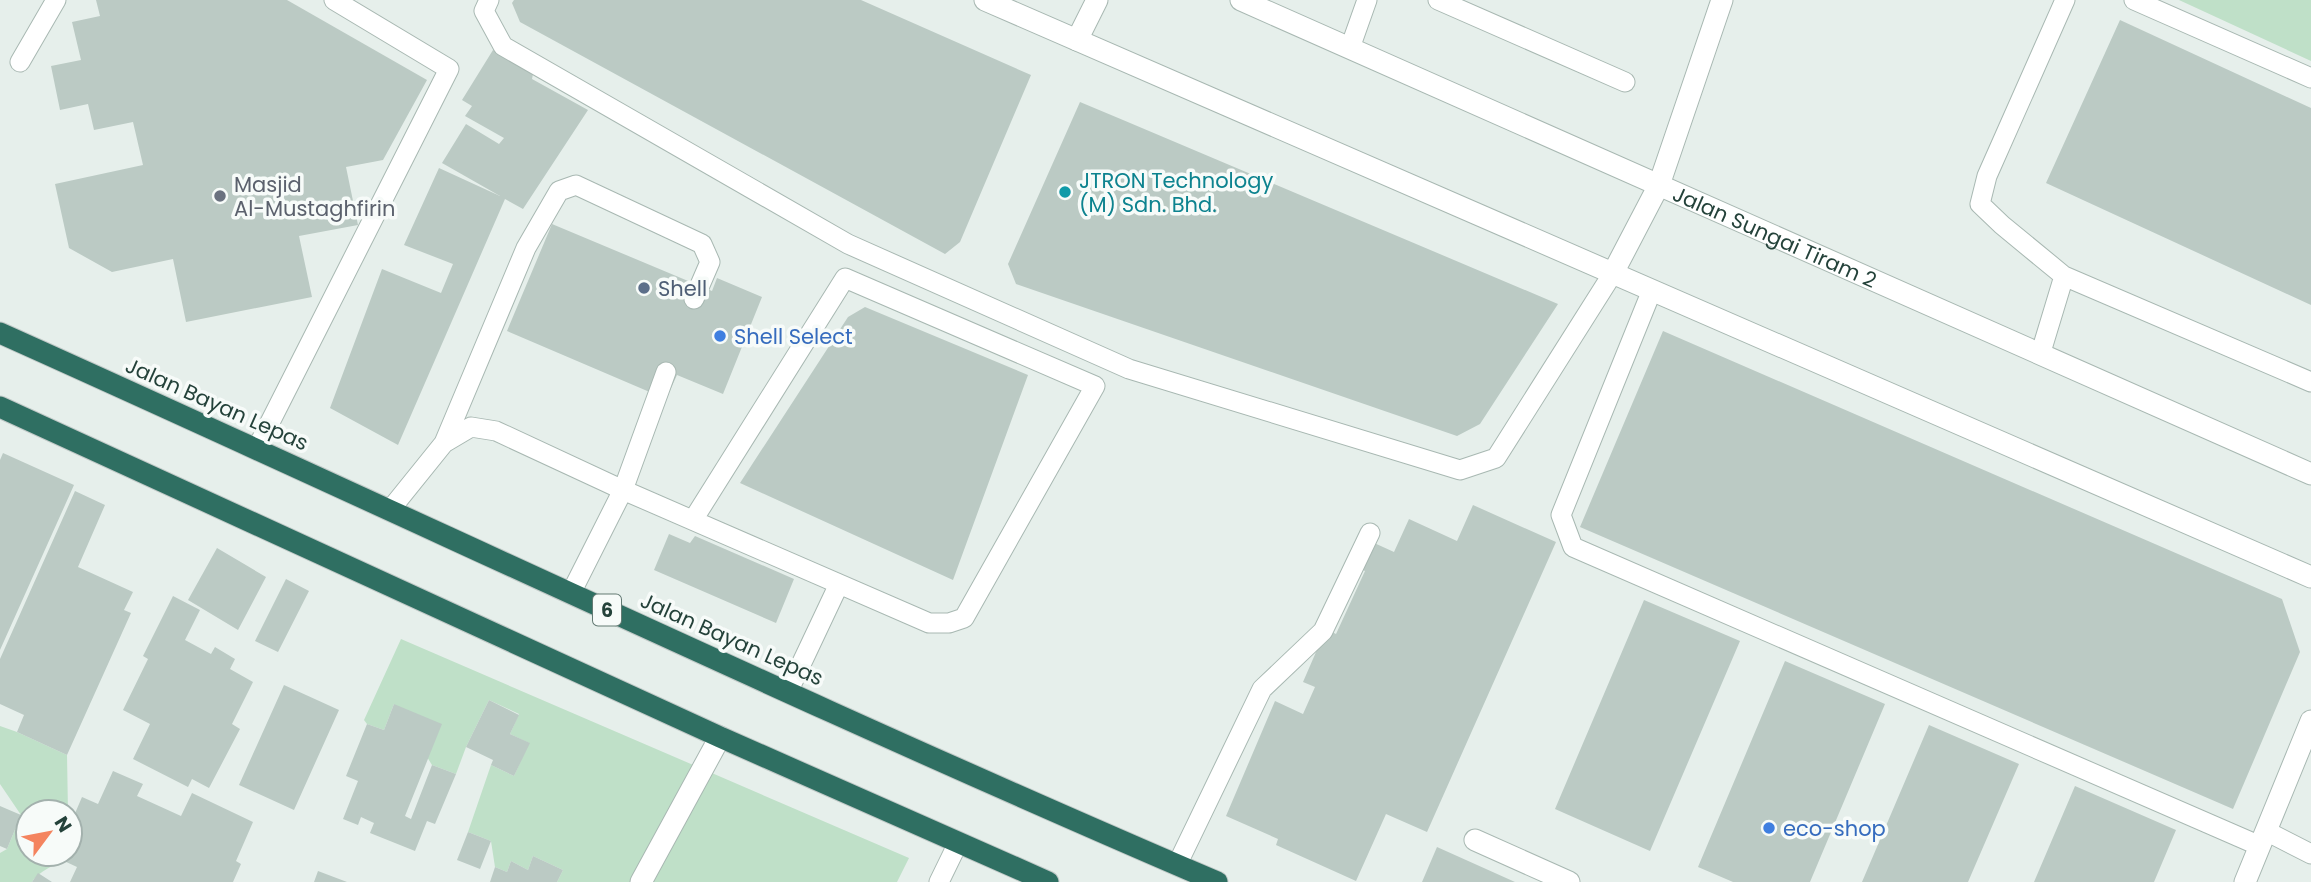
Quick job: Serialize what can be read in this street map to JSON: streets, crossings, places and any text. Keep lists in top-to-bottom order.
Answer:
{
  "streets": {
    "highway": ["Jalan Bayan Lepas", "6"],
    "street": ["Jalan Sungai Tiram 2"]
  },
  "places": [
    "JTRON Technology (M) Sdn. Bhd.",
    "Masjid Al-Mustaghfirin",
    "Shell",
    "Shell Select",
    "eco-shop"
  ],
  "north": "top right"
}
